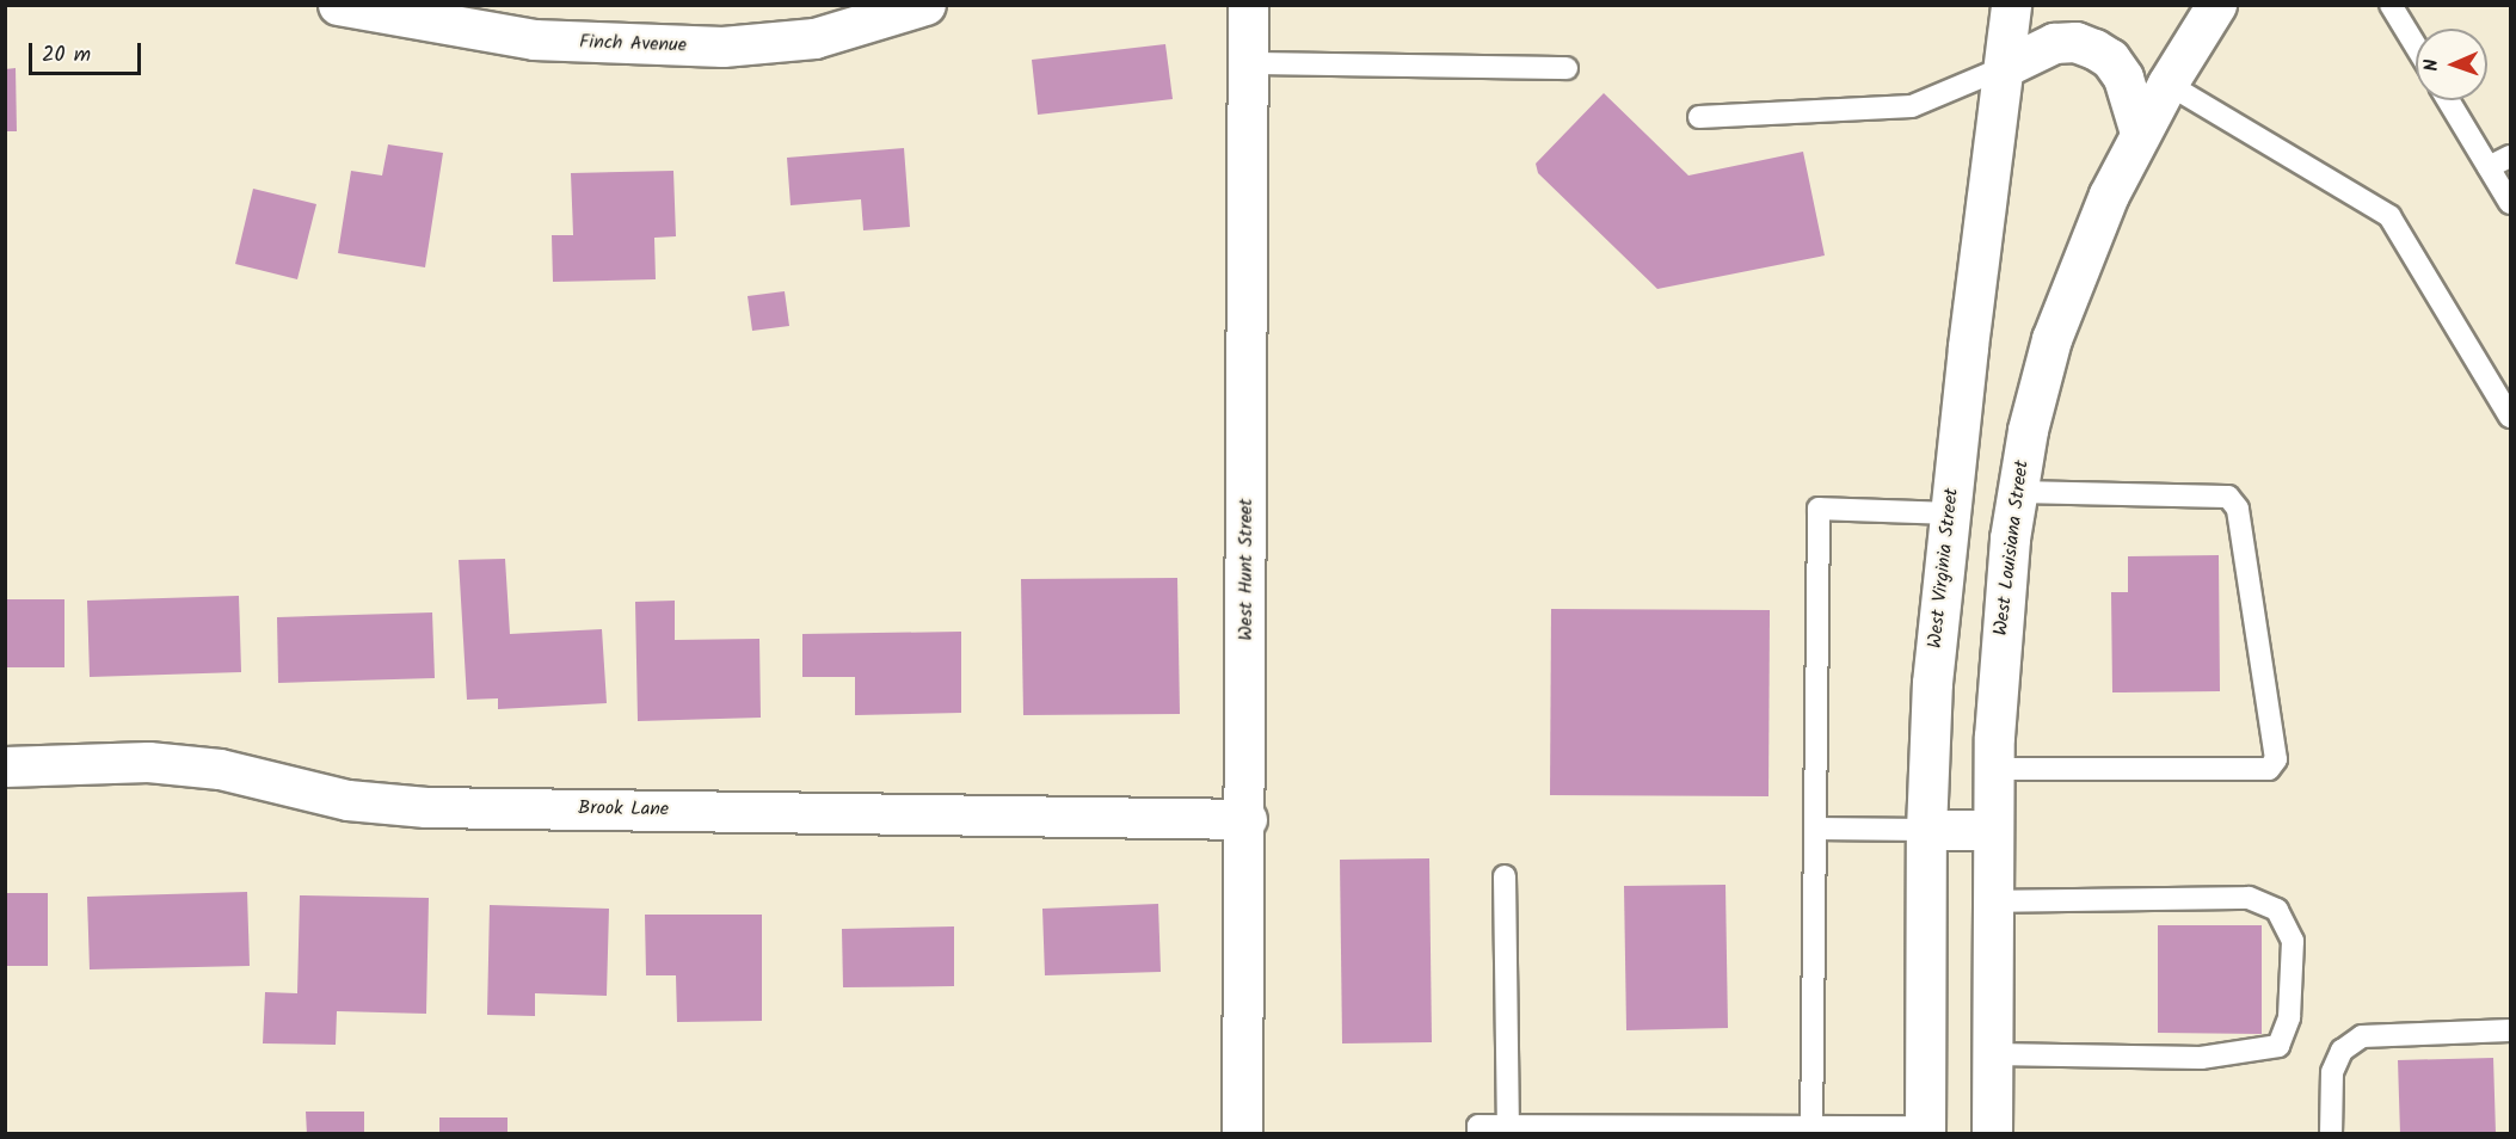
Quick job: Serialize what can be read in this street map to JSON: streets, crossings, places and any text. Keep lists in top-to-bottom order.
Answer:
{
  "streets": {
    "street": [
      "Finch Avenue",
      "West Louisiana Street",
      "West Virginia Street",
      "West Hunt Street",
      "Brook Lane"
    ]
  },
  "crossings": [
    ["West Hunt Street", "Brook Lane"]
  ],
  "scale_bar": "20 m",
  "north": "left"
}
